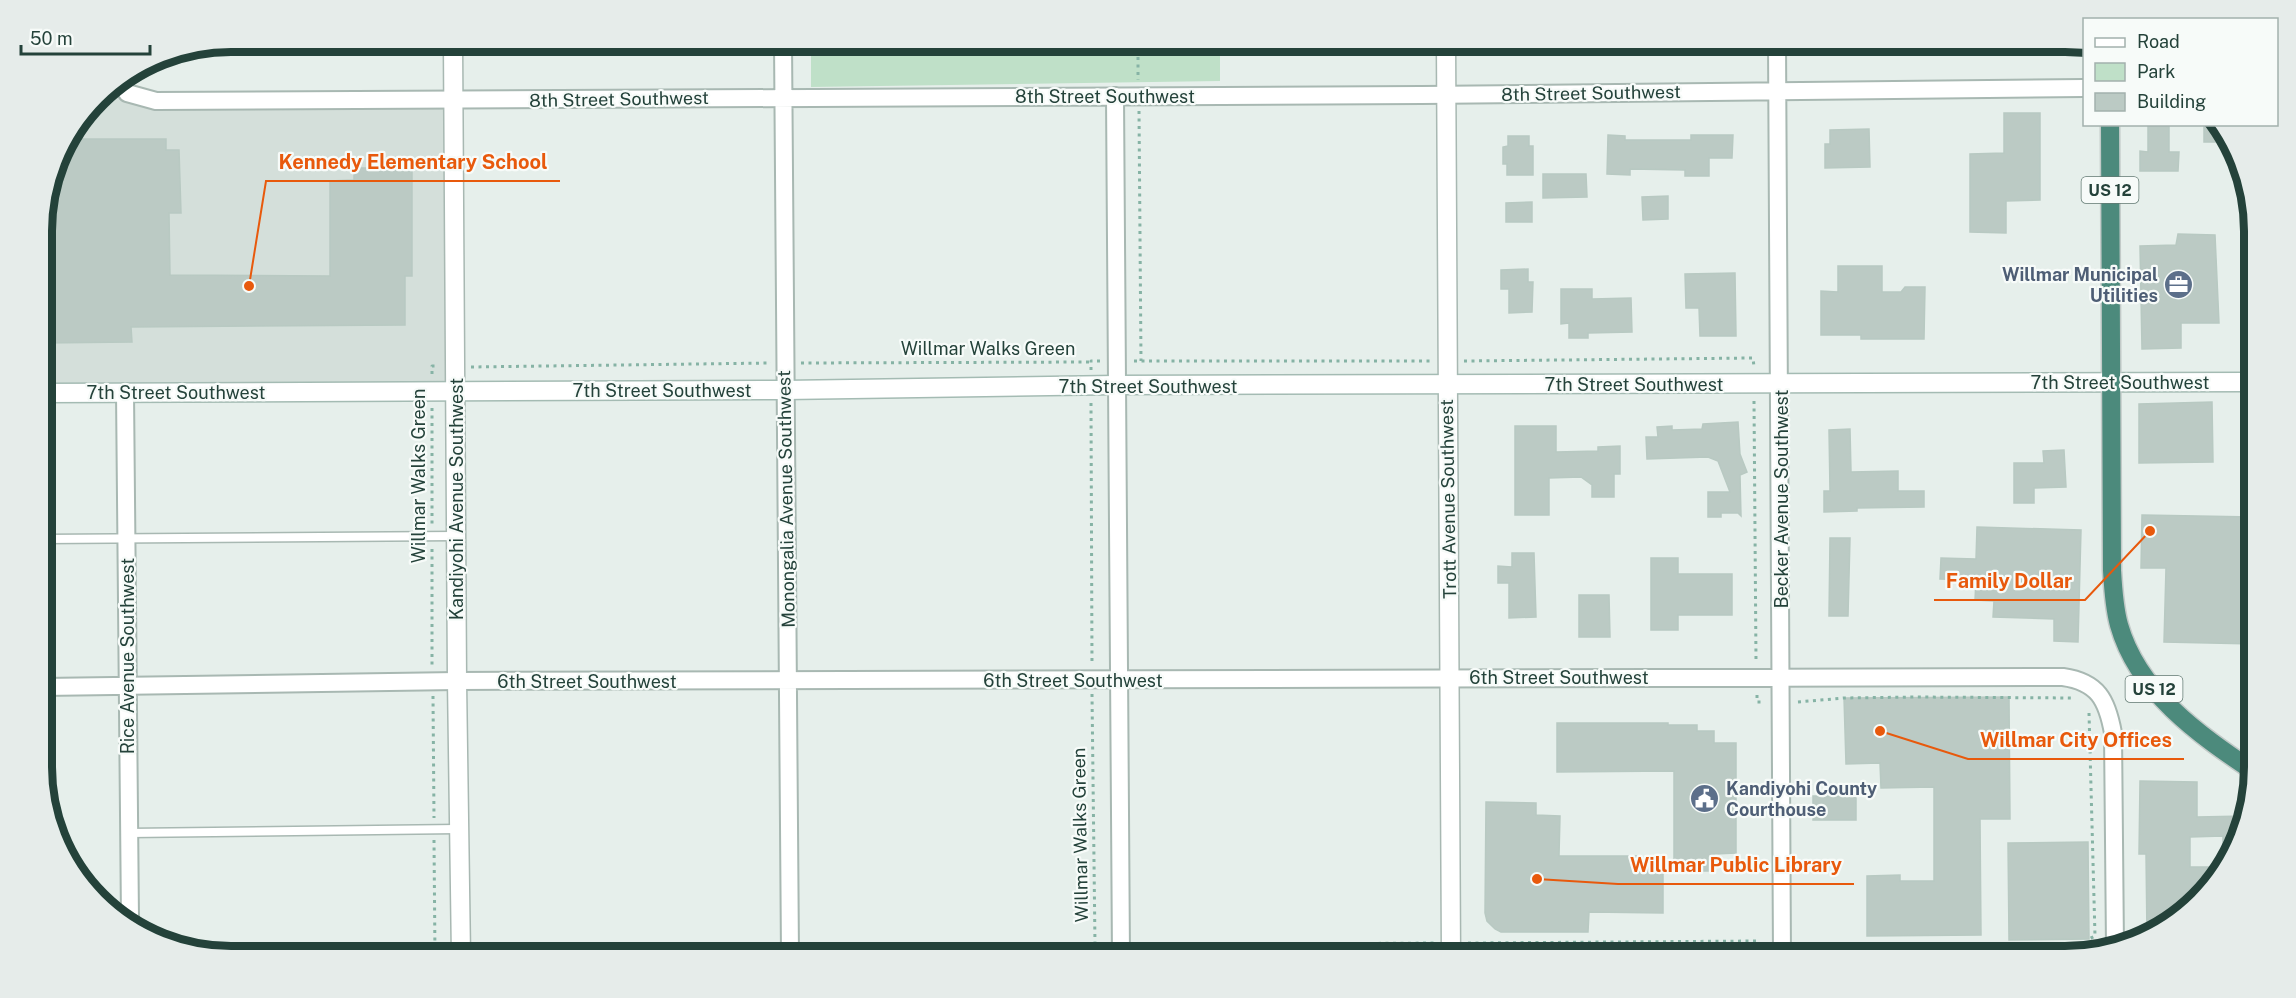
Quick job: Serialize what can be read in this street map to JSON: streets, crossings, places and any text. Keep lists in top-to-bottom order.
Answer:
{
  "streets": {
    "highway": ["US 12"],
    "main road": ["7th Street Southwest", "Kandiyohi Avenue Southwest", "Trott Avenue Southwest"],
    "street": [
      "8th Street Southwest",
      "Monongalia Avenue Southwest",
      "Becker Avenue Southwest",
      "Rice Avenue Southwest",
      "6th Street Southwest"
    ],
    "path": ["Willmar Walks Green"]
  },
  "crossings": [
    ["8th Street Southwest", "Kandiyohi Avenue Southwest"],
    ["8th Street Southwest", "Monongalia Avenue Southwest"],
    ["8th Street Southwest", "Trott Avenue Southwest"],
    ["8th Street Southwest", "Becker Avenue Southwest"],
    ["US 12", "7th Street Southwest"],
    ["Willmar Walks Green", "7th Street Southwest"],
    ["Willmar Walks Green", "Kandiyohi Avenue Southwest"],
    ["Willmar Walks Green", "Monongalia Avenue Southwest"],
    ["Willmar Walks Green", "6th Street Southwest"],
    ["7th Street Southwest", "Kandiyohi Avenue Southwest"],
    ["7th Street Southwest", "Monongalia Avenue Southwest"],
    ["7th Street Southwest", "Trott Avenue Southwest"],
    ["7th Street Southwest", "Becker Avenue Southwest"],
    ["7th Street Southwest", "Rice Avenue Southwest"],
    ["Kandiyohi Avenue Southwest", "6th Street Southwest"],
    ["Monongalia Avenue Southwest", "6th Street Southwest"],
    ["Trott Avenue Southwest", "6th Street Southwest"],
    ["Becker Avenue Southwest", "6th Street Southwest"],
    ["Rice Avenue Southwest", "6th Street Southwest"]
  ],
  "places": {
    "office": ["Willmar Municipal Utilities"],
    "other": [
      "Kennedy Elementary School",
      "Family Dollar",
      "Willmar City Offices",
      "Willmar Public Library"
    ],
    "public building": ["Kandiyohi County Courthouse"]
  },
  "legend": ["Road", "Park", "Building"],
  "scale_bar": "50 m"
}
